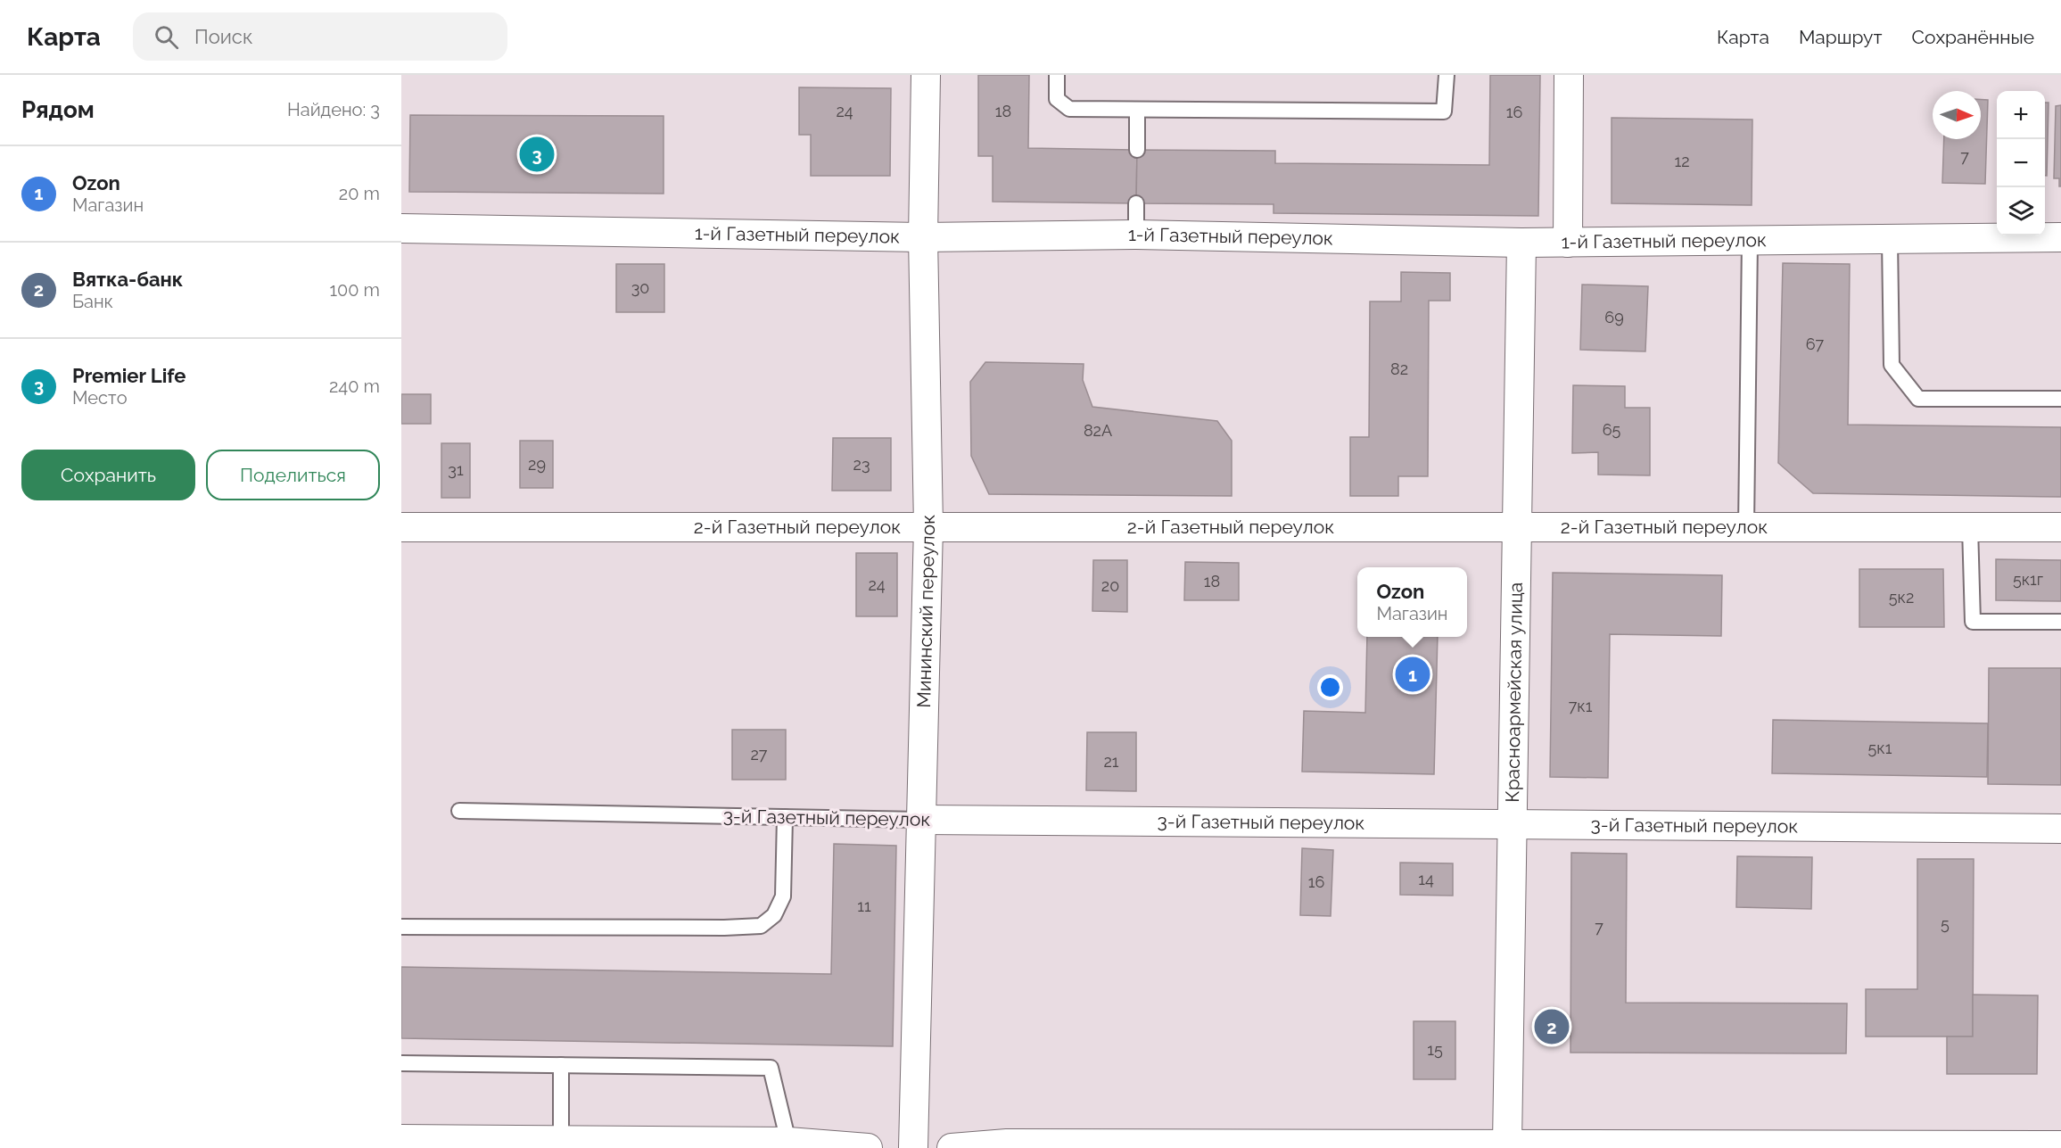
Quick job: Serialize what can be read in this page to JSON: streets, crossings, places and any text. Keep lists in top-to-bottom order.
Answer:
{
  "streets": {
    "street": [
      "1-й Газетный переулок",
      "2-й Газетный переулок",
      "Мининский переулок",
      "Красноармейская улица",
      "3-й Газетный переулок"
    ]
  },
  "crossings": [
    ["1-й Газетный переулок", "Мининский переулок"],
    ["1-й Газетный переулок", "Красноармейская улица"],
    ["2-й Газетный переулок", "Мининский переулок"],
    ["2-й Газетный переулок", "Красноармейская улица"],
    ["Мининский переулок", "3-й Газетный переулок"],
    ["Красноармейская улица", "3-й Газетный переулок"]
  ],
  "house_numbers": [
    "24",
    "18",
    "16",
    "7",
    "12",
    "30",
    "69",
    "67",
    "82",
    "65",
    "82А",
    "29",
    "23",
    "31",
    "5к1г",
    "18",
    "24",
    "20",
    "5к2",
    "7к1",
    "5к1",
    "27",
    "21",
    "14",
    "16",
    "11",
    "5",
    "7",
    "15"
  ],
  "north": "right",
  "page": {
    "header": "Карта",
    "search": "Поиск",
    "nav": ["Карта", "Маршрут", "Сохранённые"],
    "heading": ["Рядом", "Найдено: 3"],
    "map_buttons": ["+", "−"],
    "pins": ["3", "1", "2"],
    "list": [
      {
        "mark": "1",
        "name": "Ozon",
        "note": "Магазин",
        "value": "20 m"
      },
      {
        "mark": "2",
        "name": "Вятка-банк",
        "note": "Банк",
        "value": "100 m"
      },
      {
        "mark": "3",
        "name": "Premier Life",
        "note": "Место",
        "value": "240 m"
      }
    ],
    "buttons": ["Сохранить", "Поделиться"],
    "popup": ["Ozon", "Магазин"]
  }
}
